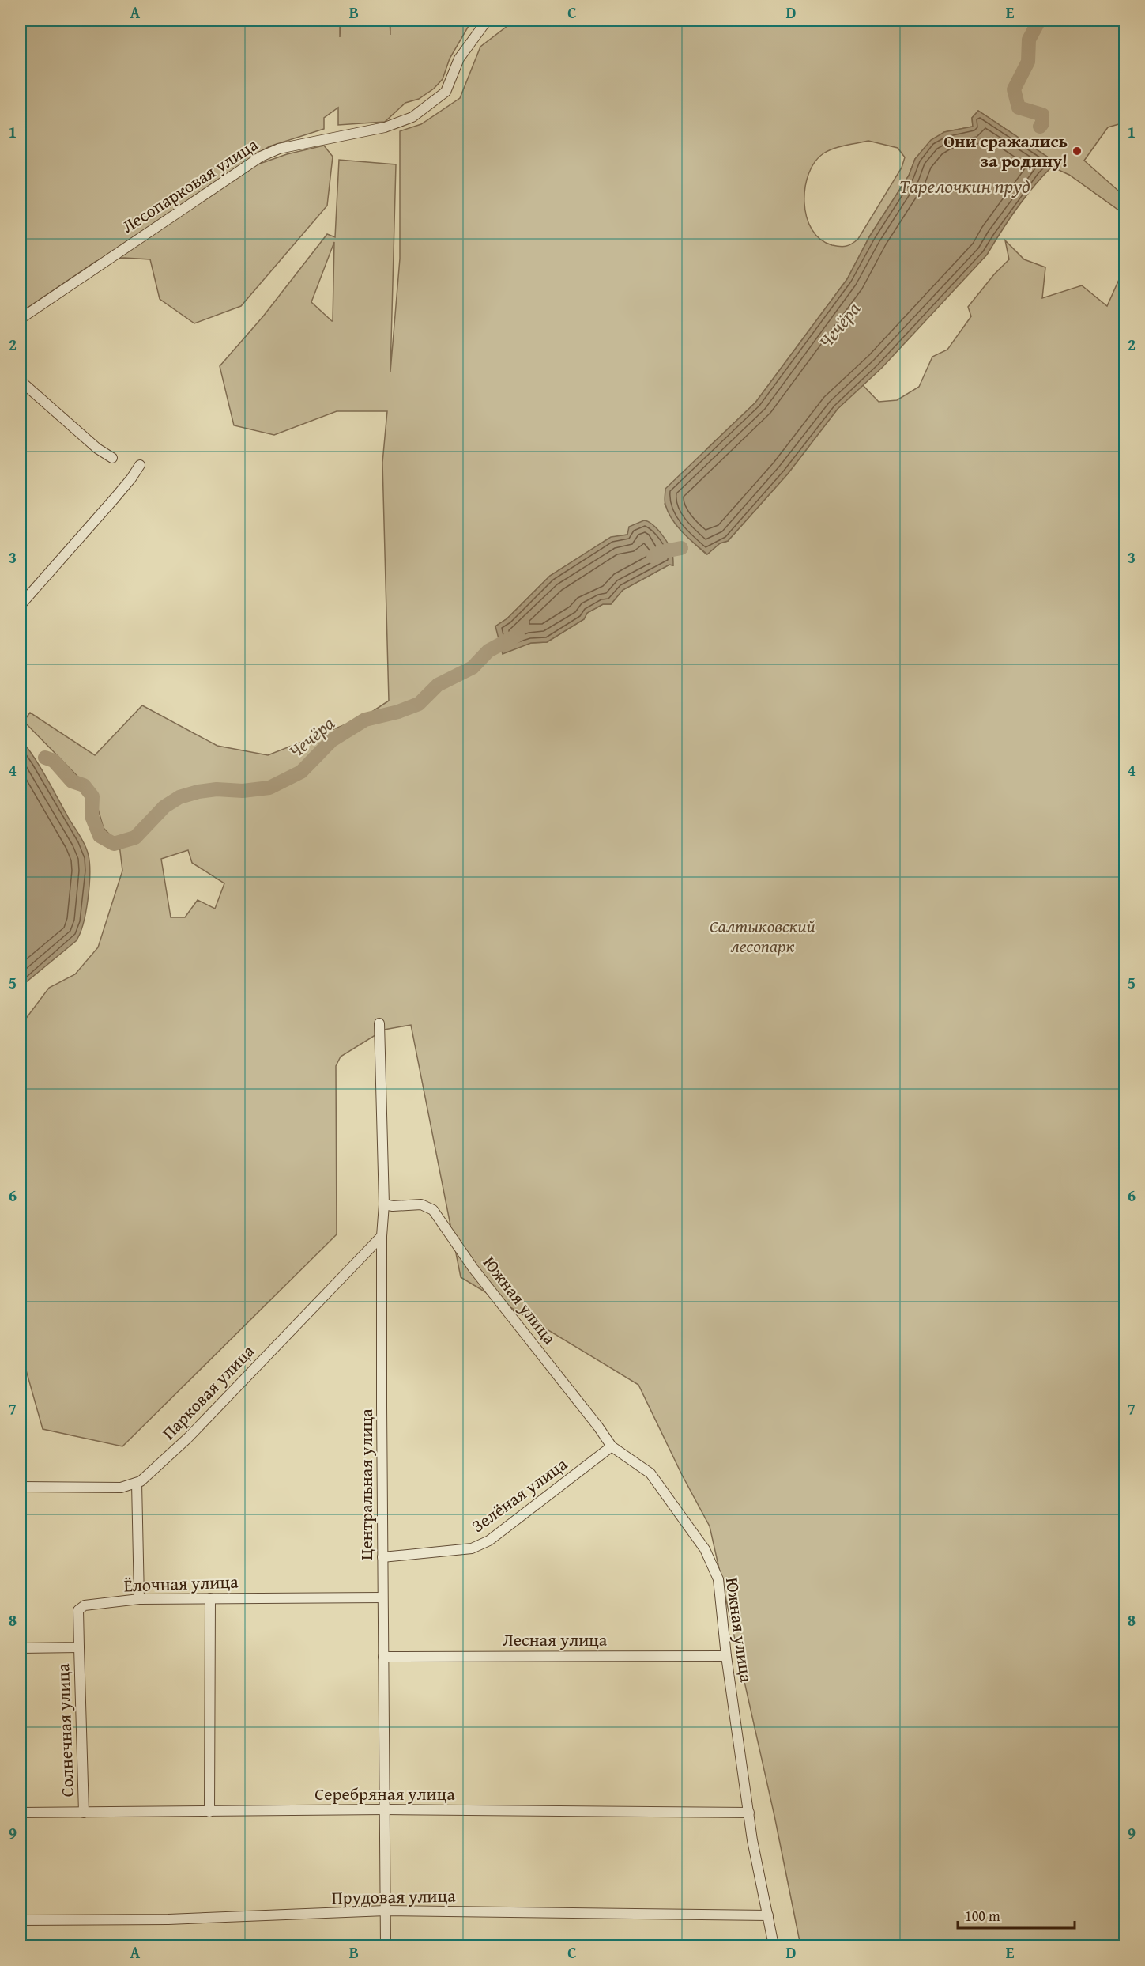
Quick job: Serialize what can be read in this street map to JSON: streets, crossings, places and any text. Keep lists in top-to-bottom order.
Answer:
{
  "streets": {
    "street": [
      "Лесопарковая улица",
      "Южная улица",
      "Парковая улица",
      "Центральная улица",
      "Зелёная улица",
      "Ёлочная улица",
      "Лесная улица",
      "Солнечная улица",
      "Серебряная улица",
      "Прудовая улица"
    ]
  },
  "crossings": [
    ["Южная улица", "Центральная улица"],
    ["Южная улица", "Зелёная улица"],
    ["Южная улица", "Лесная улица"],
    ["Южная улица", "Серебряная улица"],
    ["Южная улица", "Прудовая улица"],
    ["Парковая улица", "Центральная улица"],
    ["Центральная улица", "Зелёная улица"],
    ["Центральная улица", "Ёлочная улица"],
    ["Центральная улица", "Лесная улица"],
    ["Центральная улица", "Серебряная улица"],
    ["Центральная улица", "Прудовая улица"],
    ["Ёлочная улица", "Солнечная улица"],
    ["Солнечная улица", "Серебряная улица"]
  ],
  "water": ["Тарелочкин пруд", "Чечёра"],
  "parks": ["Салтыковский лесопарк"],
  "places": ["Они сражались за родину!"],
  "scale_bar": "100 m",
  "grid": {
    "columns": [
      "A",
      "B",
      "C",
      "D",
      "E"
    ],
    "rows": [
      "1",
      "2",
      "3",
      "4",
      "5",
      "6",
      "7",
      "8",
      "9"
    ]
  }
}
